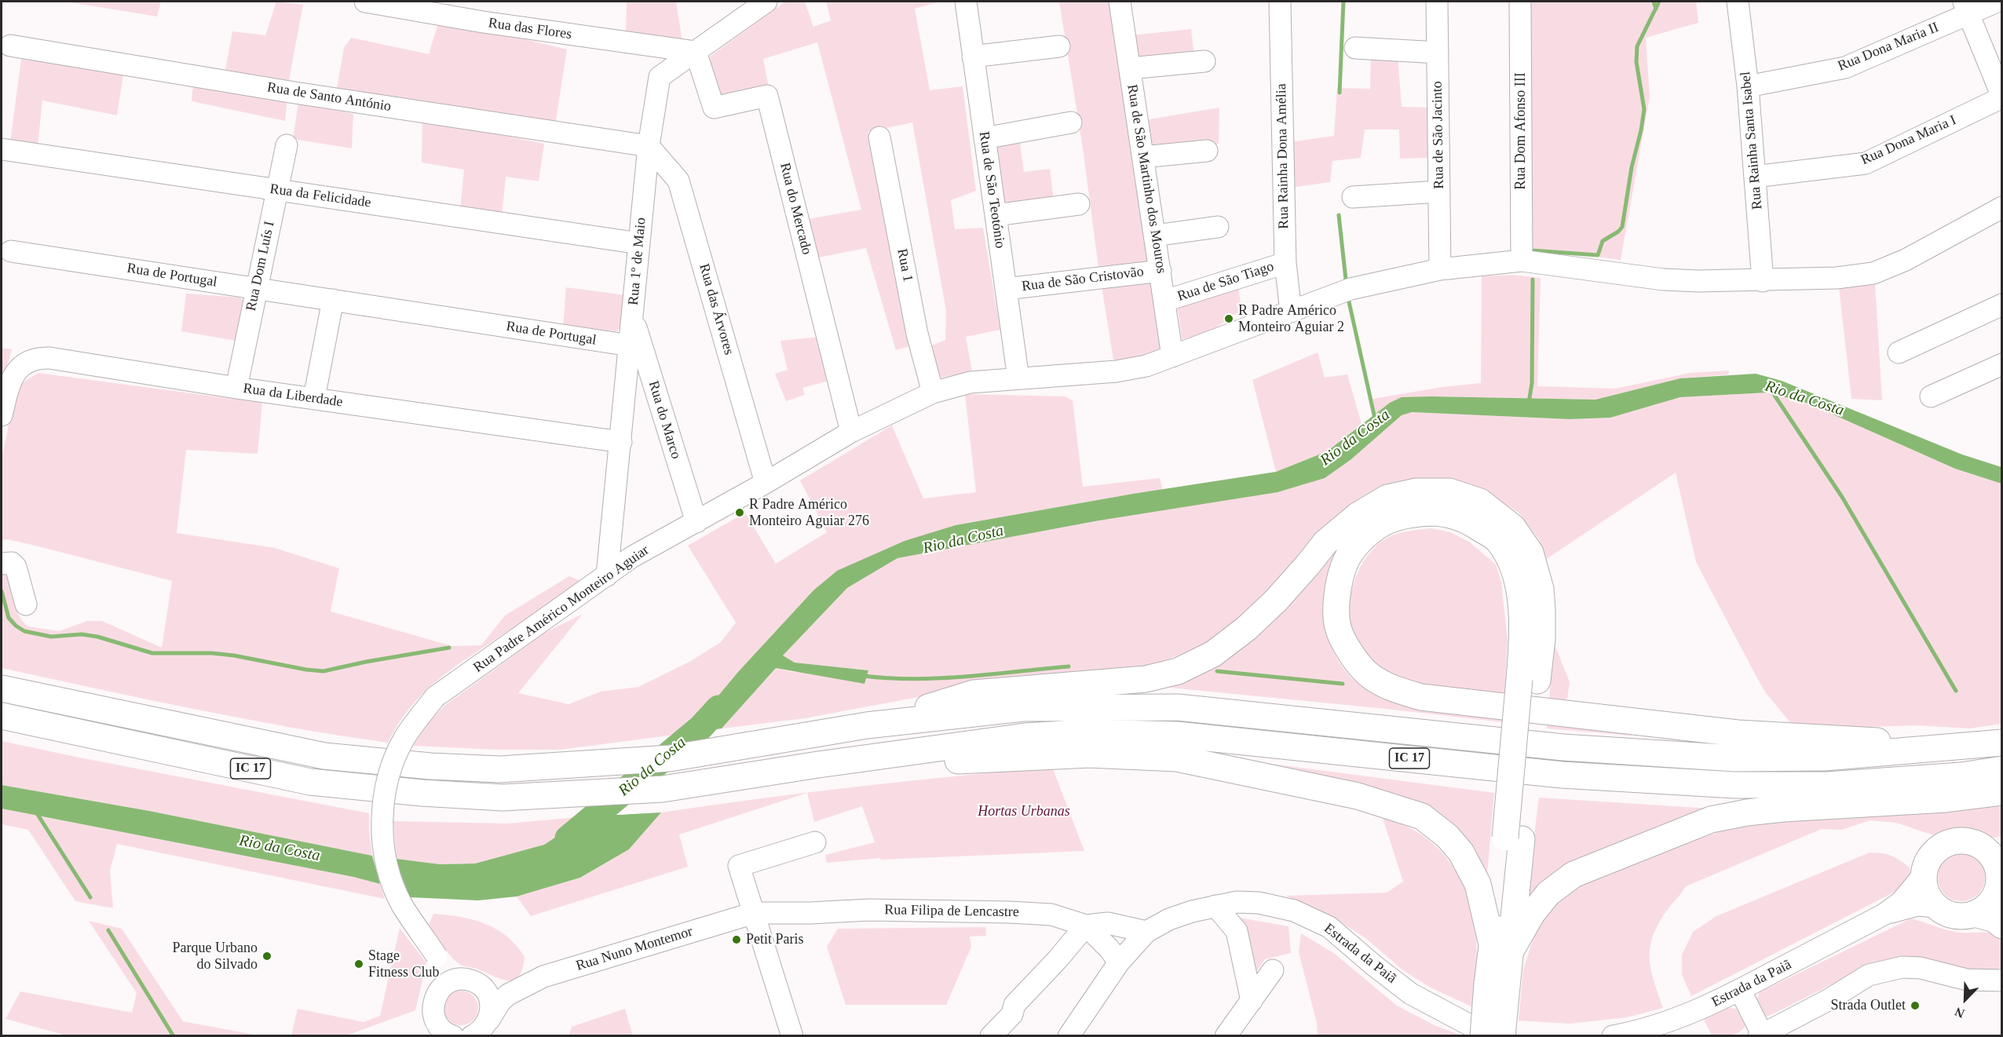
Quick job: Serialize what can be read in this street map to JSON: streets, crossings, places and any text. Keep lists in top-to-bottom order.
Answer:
{
  "streets": {
    "main road": ["IC 17"],
    "street": [
      "Rua das Flores",
      "Rua Dona Maria II",
      "Rua de Santo António",
      "Rua Dom Afonso III",
      "Rua de São Jacinto",
      "Rua Rainha Santa Isabel",
      "Rua Dona Maria I",
      "Rua Rainha Dona Amélia",
      "Rua de São Martinho dos Mouros",
      "Rua de São Teotónio",
      "Rua da Felicidade",
      "Rua do Mercado",
      "Rua 1º de Maio",
      "Rua 1",
      "Rua Dom Luís I",
      "Rua de Portugal",
      "Rua de São Cristovão",
      "Rua de São Tiago",
      "Rua das Árvores",
      "Rua da Liberdade",
      "Rua do Marco",
      "Rua Padre Américo Monteiro Aguiar",
      "Rua Filipa de Lencastre",
      "Rua Nuno Montemor",
      "Estrada da Paiã"
    ]
  },
  "crossings": [
    ["Rua das Flores", "Rua do Mercado"],
    ["Rua das Flores", "Rua 1º de Maio"],
    ["Rua Dona Maria II", "Rua Rainha Santa Isabel"],
    ["Rua de Santo António", "Rua 1º de Maio"],
    ["Rua de Santo António", "Rua das Árvores"],
    ["Rua Dom Afonso III", "Rua Padre Américo Monteiro Aguiar"],
    ["Rua de São Jacinto", "Rua Padre Américo Monteiro Aguiar"],
    ["Rua Rainha Santa Isabel", "Rua Dona Maria I"],
    ["Rua Rainha Santa Isabel", "Rua Padre Américo Monteiro Aguiar"],
    ["Rua Rainha Dona Amélia", "Rua de São Tiago"],
    ["Rua Rainha Dona Amélia", "Rua Padre Américo Monteiro Aguiar"],
    ["Rua de São Martinho dos Mouros", "Rua de São Cristovão"],
    ["Rua de São Martinho dos Mouros", "Rua de São Tiago"],
    ["Rua de São Martinho dos Mouros", "Rua Padre Américo Monteiro Aguiar"],
    ["Rua de São Teotónio", "Rua de São Cristovão"],
    ["Rua de São Teotónio", "Rua Padre Américo Monteiro Aguiar"],
    ["Rua da Felicidade", "Rua 1º de Maio"],
    ["Rua da Felicidade", "Rua Dom Luís I"],
    ["Rua do Mercado", "Rua 1º de Maio"],
    ["Rua do Mercado", "Rua Padre Américo Monteiro Aguiar"],
    ["Rua 1º de Maio", "Rua de Portugal"],
    ["Rua 1º de Maio", "Rua das Árvores"],
    ["Rua 1º de Maio", "Rua da Liberdade"],
    ["Rua 1º de Maio", "Rua do Marco"],
    ["Rua 1º de Maio", "Rua Padre Américo Monteiro Aguiar"],
    ["Rua 1", "Rua Padre Américo Monteiro Aguiar"],
    ["Rua Dom Luís I", "Rua de Portugal"],
    ["Rua Dom Luís I", "Rua da Liberdade"],
    ["Rua das Árvores", "Rua Padre Américo Monteiro Aguiar"],
    ["Rua do Marco", "Rua Padre Américo Monteiro Aguiar"],
    ["Rua Padre Américo Monteiro Aguiar", "Rua Nuno Montemor"],
    ["Rua Filipa de Lencastre", "Rua Nuno Montemor"],
    ["Rua Filipa de Lencastre", "Estrada da Paiã"]
  ],
  "water": ["Rio da Costa"],
  "parks": ["Hortas Urbanas"],
  "places": [
    "R Padre Américo Monteiro Aguiar 2",
    "R Padre Américo Monteiro Aguiar 276",
    "Petit Paris",
    "Parque Urbano do Silvado",
    "Stage Fitness Club",
    "Strada Outlet"
  ],
  "north": "bottom left"
}
